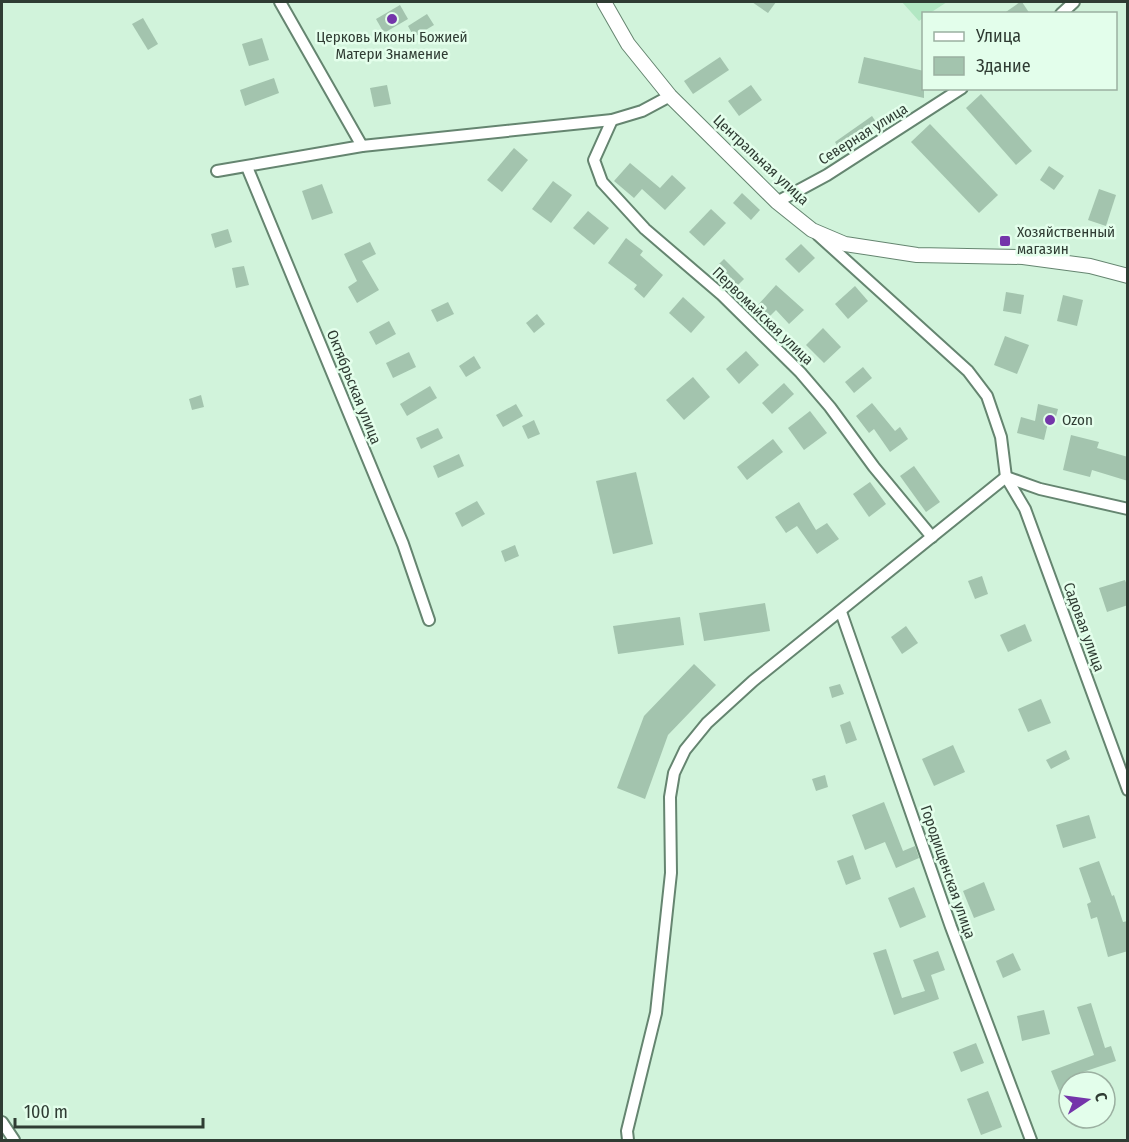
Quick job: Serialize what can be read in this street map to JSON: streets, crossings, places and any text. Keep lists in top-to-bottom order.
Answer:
{
  "streets": {
    "street": [
      "Северная улица",
      "Центральная улица",
      "Первомайская улица",
      "Октябрьская улица",
      "Садовая улица",
      "Городищенская улица"
    ]
  },
  "crossings": [
    ["Северная улица", "Центральная улица"]
  ],
  "places": {
    "other": ["Церковь Иконы Божией Матери Знамение", "Ozon"],
    "transit": ["Хозяйственный магазин"]
  },
  "legend": ["Улица", "Здание"],
  "scale_bar": "100 m",
  "north": "right"
}
